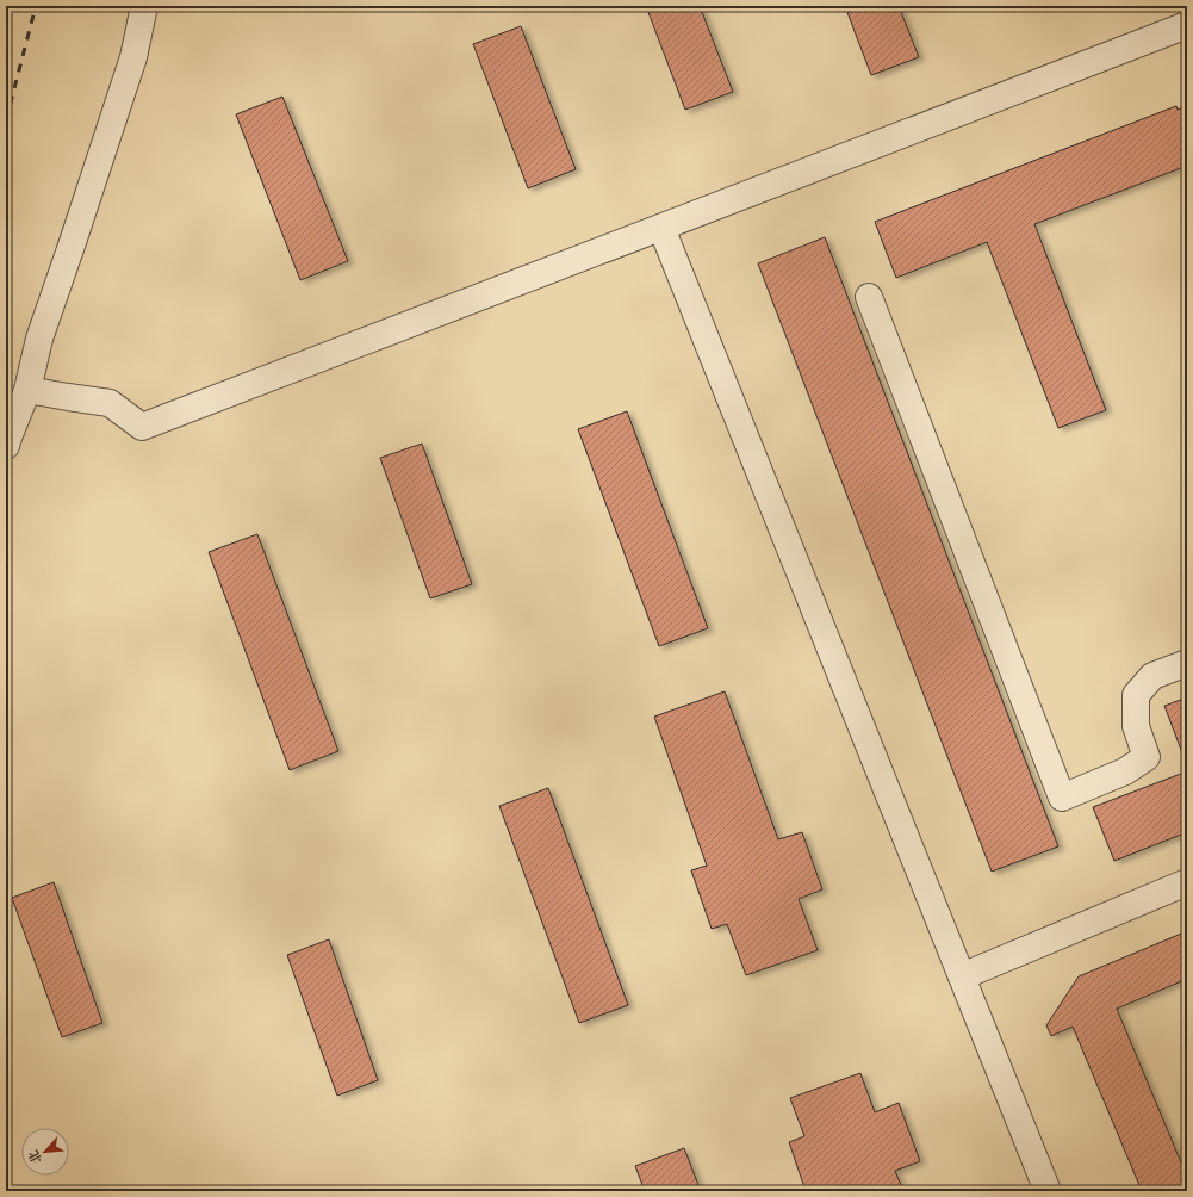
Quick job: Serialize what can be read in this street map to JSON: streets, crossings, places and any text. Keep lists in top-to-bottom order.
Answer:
{
  "north": "bottom left"
}
